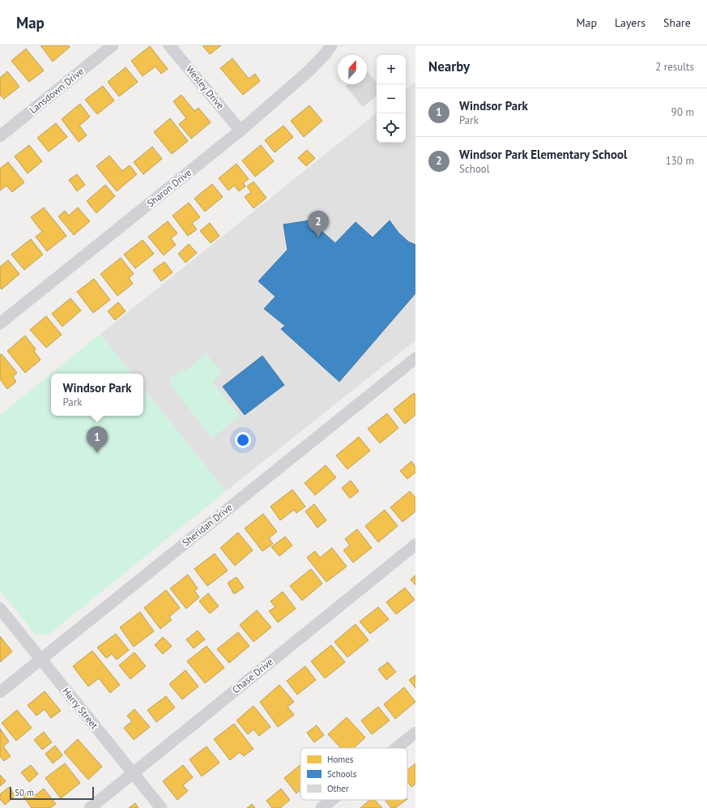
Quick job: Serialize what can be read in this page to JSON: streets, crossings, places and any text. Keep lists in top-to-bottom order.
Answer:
{
  "streets": {
    "street": [
      "Wesley Drive",
      "Lansdown Drive",
      "Sharon Drive",
      "Sheridan Drive",
      "Chase Drive",
      "Harry Street"
    ]
  },
  "crossings": [
    ["Wesley Drive", "Sharon Drive"],
    ["Sheridan Drive", "Harry Street"],
    ["Chase Drive", "Harry Street"]
  ],
  "legend": ["Homes", "Schools", "Other"],
  "scale_bar": "50 m",
  "north": "top",
  "page": {
    "header": "Map",
    "nav": ["Map", "Layers", "Share"],
    "heading": ["Nearby", "2 results"],
    "map_buttons": ["+", "−"],
    "list": [
      {
        "mark": "1",
        "name": "Windsor Park",
        "note": "Park",
        "value": "90 m"
      },
      {
        "mark": "2",
        "name": "Windsor Park Elementary School",
        "note": "School",
        "value": "130 m"
      }
    ],
    "pins": ["2", "1"],
    "popup": ["Windsor Park", "Park"],
    "scale": "50 m"
  }
}
